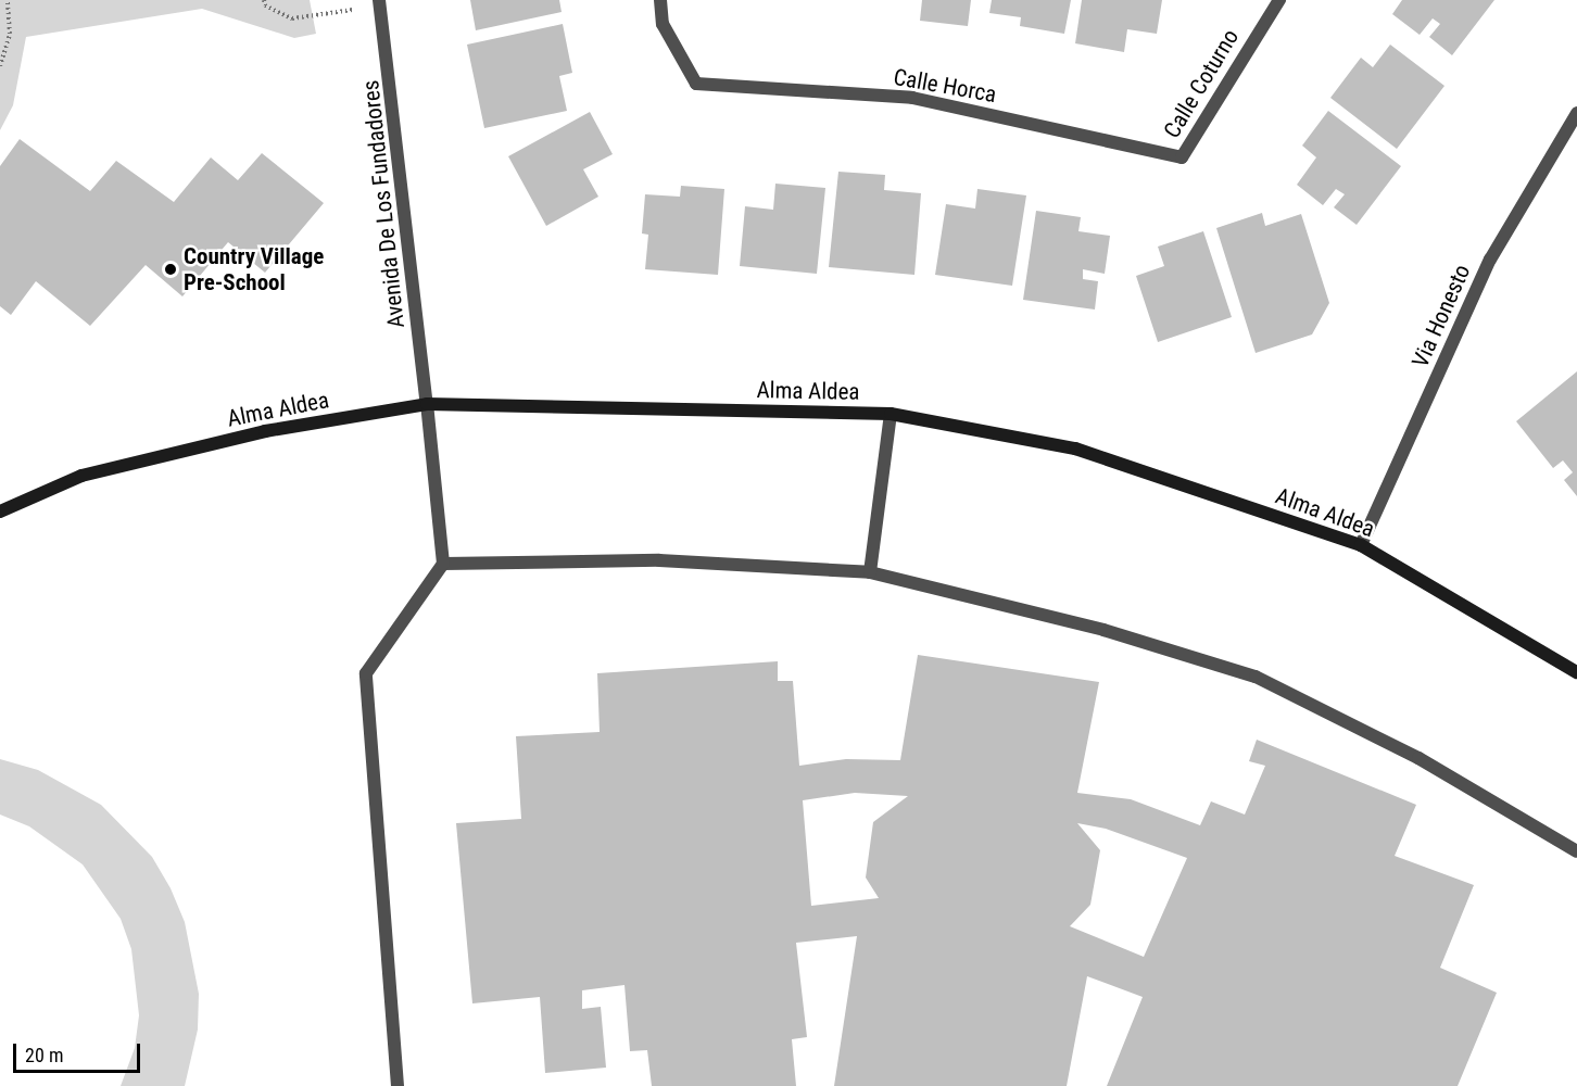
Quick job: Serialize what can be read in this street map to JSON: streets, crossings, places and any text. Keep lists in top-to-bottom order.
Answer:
{
  "streets": {
    "main road": ["Alma Aldea"],
    "street": [
      "Calle Coturno",
      "Calle Horca",
      "Avenida De Los Fundadores",
      "Via Honesto"
    ]
  },
  "crossings": [
    ["Calle Coturno", "Calle Horca"],
    ["Avenida De Los Fundadores", "Alma Aldea"],
    ["Via Honesto", "Alma Aldea"]
  ],
  "places": ["Country Village Pre-School"],
  "scale_bar": "20 m"
}
